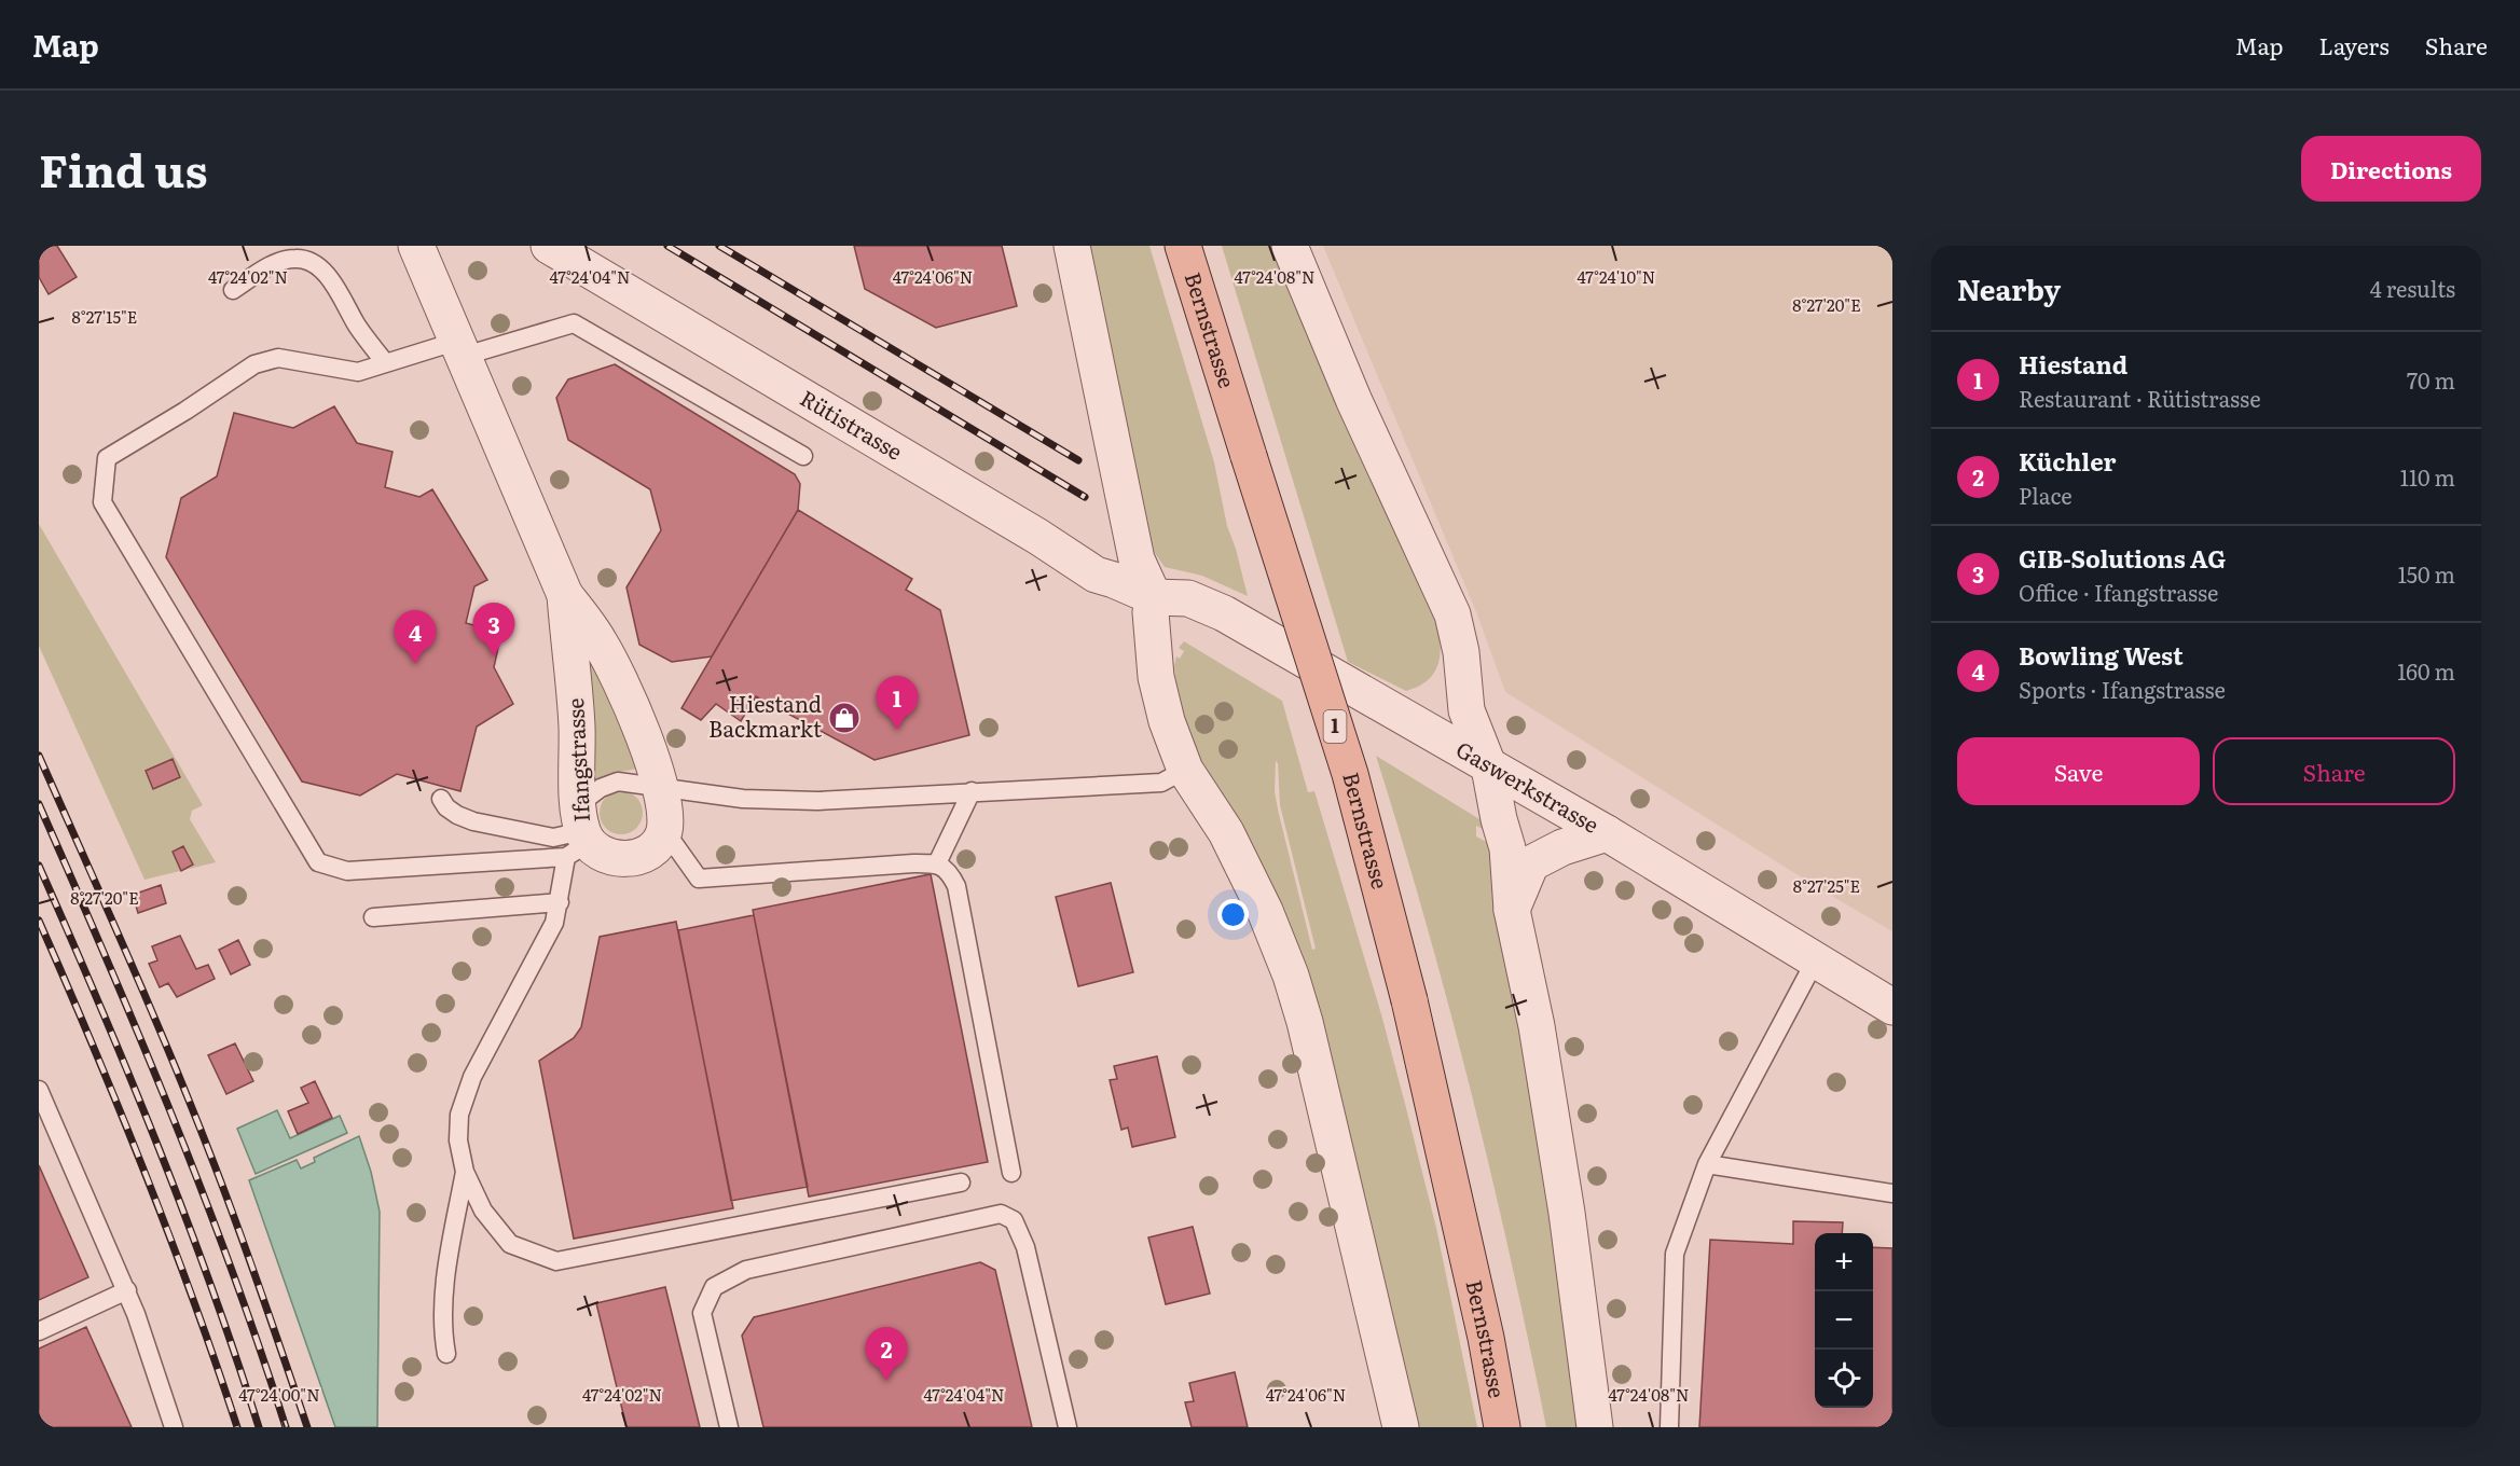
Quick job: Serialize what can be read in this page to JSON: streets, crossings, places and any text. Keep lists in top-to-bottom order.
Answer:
{
  "streets": {
    "main road": ["Bernstrasse", "1"],
    "street": ["Rütistrasse", "Ifangstrasse", "Gaswerkstrasse"]
  },
  "crossings": [
    ["Rütistrasse", "Gaswerkstrasse"]
  ],
  "places": {
    "shop": ["Hiestand Backmarkt"]
  },
  "page": {
    "header": "Map",
    "nav": ["Map", "Layers", "Share"],
    "title": "Find us",
    "buttons": [
      "Directions",
      ["Save", "Share"]
    ],
    "heading": ["Nearby", "4 results"],
    "list": [
      {
        "mark": "1",
        "name": "Hiestand",
        "note": "Restaurant · Rütistrasse",
        "value": "70 m"
      },
      {
        "mark": "2",
        "name": "Küchler",
        "note": "Place",
        "value": "110 m"
      },
      {
        "mark": "3",
        "name": "GIB-Solutions AG",
        "note": "Office · Ifangstrasse",
        "value": "150 m"
      },
      {
        "mark": "4",
        "name": "Bowling West",
        "note": "Sports · Ifangstrasse",
        "value": "160 m"
      }
    ],
    "pins": [
      "3",
      "4",
      "1",
      "2"
    ],
    "map_buttons": ["+", "−"]
  },
  "coordinates": [
    "47°24'02\"N",
    "47°24'04\"N",
    "47°24'06\"N",
    "47°24'08\"N",
    "47°24'10\"N",
    "8°27'20\"E",
    "8°27'15\"E",
    "8°27'25\"E",
    "47°24'00\"N"
  ]
}
